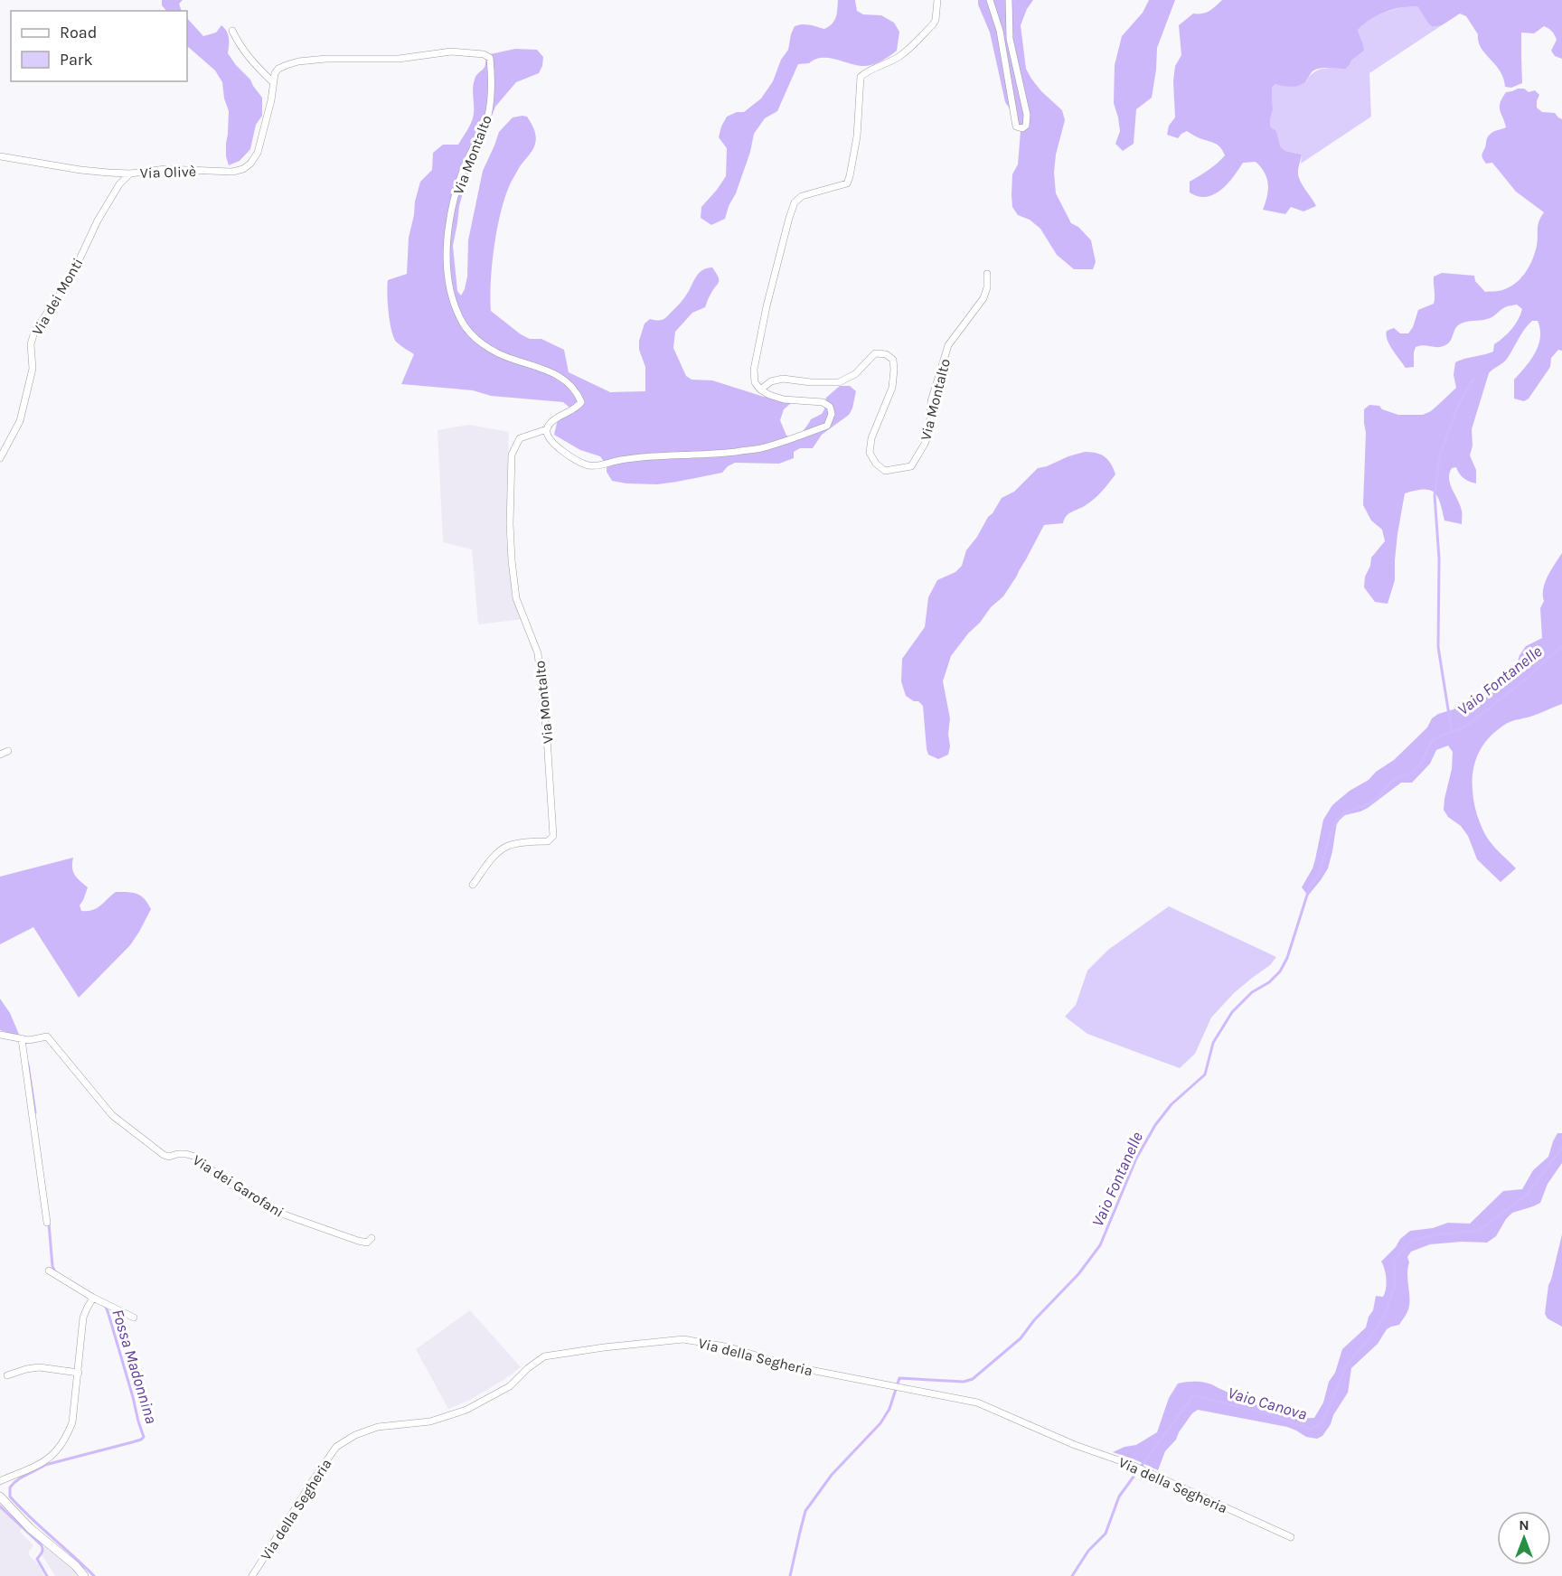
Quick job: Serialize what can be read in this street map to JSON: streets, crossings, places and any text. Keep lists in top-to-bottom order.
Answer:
{
  "streets": {
    "street": [
      "Via Montalto",
      "Via Olivè",
      "Via dei Monti",
      "Via dei Garofani",
      "Via della Segheria"
    ]
  },
  "crossings": [
    ["Via Montalto", "Via Olivè"],
    ["Via Olivè", "Via dei Monti"]
  ],
  "water": ["Vaio Fontanelle", "Fossa Madonnina", "Vaio Canova"],
  "legend": ["Road", "Park"],
  "north": "top"
}
